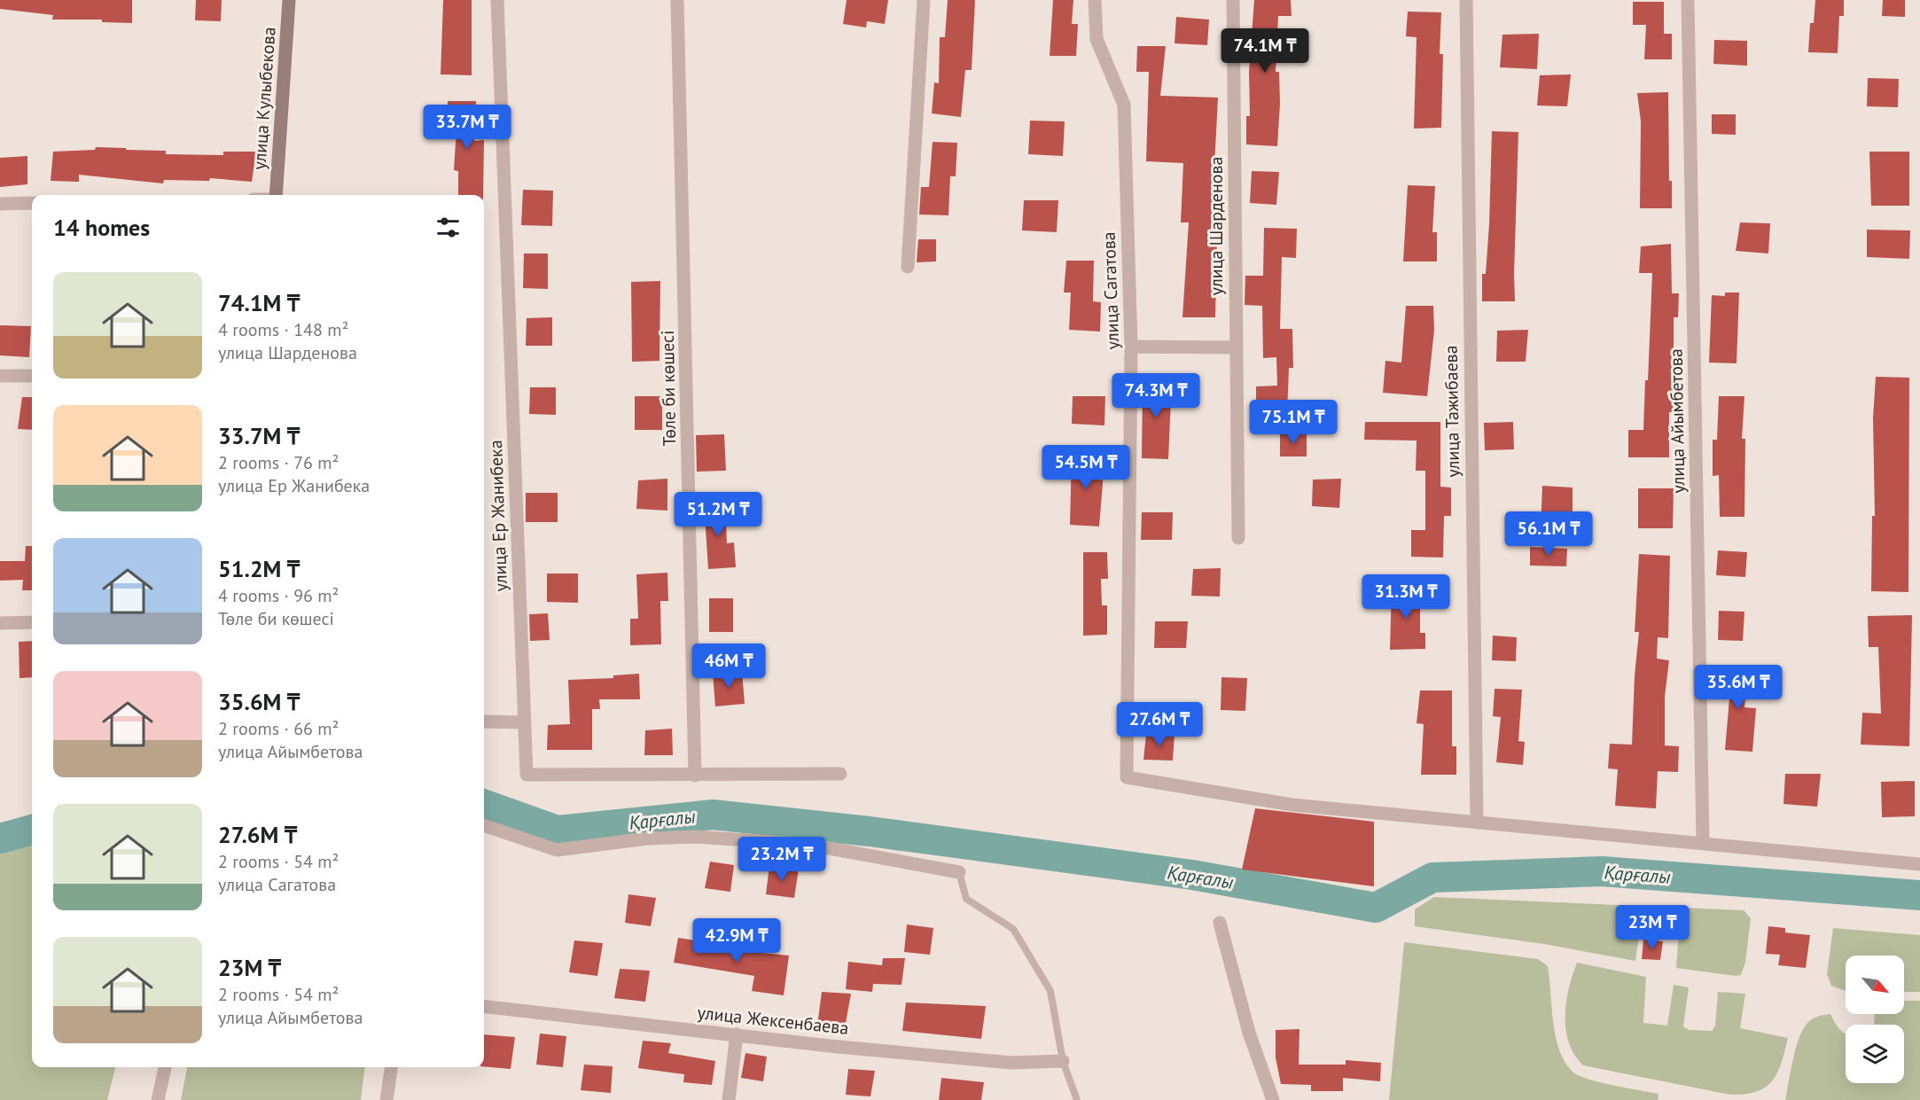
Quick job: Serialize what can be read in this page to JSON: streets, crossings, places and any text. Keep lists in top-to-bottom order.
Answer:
{
  "streets": {
    "street": [
      "улица Кулыбекова",
      "улица Шарденова",
      "улица Сагатова",
      "Төле би көшесі",
      "улица Тажибаева",
      "улица Айымбетова",
      "улица Ер Жанибека",
      "улица Жексенбаева"
    ]
  },
  "crossings": [
    ["улица Сагатова", "улица Тажибаева"],
    ["Төле би көшесі", "улица Ер Жанибека"]
  ],
  "water": ["Қарғалы"],
  "north": "bottom right",
  "page": {
    "price": [
      "74.1M ₸",
      "33.7M ₸",
      "74.3M ₸",
      "75.1M ₸",
      "54.5M ₸",
      "51.2M ₸",
      "56.1M ₸",
      "31.3M ₸",
      "46M ₸",
      "35.6M ₸",
      "27.6M ₸",
      "23.2M ₸",
      "23M ₸",
      "42.9M ₸"
    ],
    "heading": "14 homes",
    "list": [
      {
        "name": "74.1M ₸",
        "note": "4 rooms · 148 m² · улица Шарденова"
      },
      {
        "name": "33.7M ₸",
        "note": "2 rooms · 76 m² · улица Ер Жанибека"
      },
      {
        "name": "51.2M ₸",
        "note": "4 rooms · 96 m² · Төле би көшесі"
      },
      {
        "name": "35.6M ₸",
        "note": "2 rooms · 66 m² · улица Айымбетова"
      },
      {
        "name": "27.6M ₸",
        "note": "2 rooms · 54 m² · улица Сагатова"
      },
      {
        "name": "23M ₸",
        "note": "2 rooms · 54 m² · улица Айымбетова"
      }
    ]
  }
}
